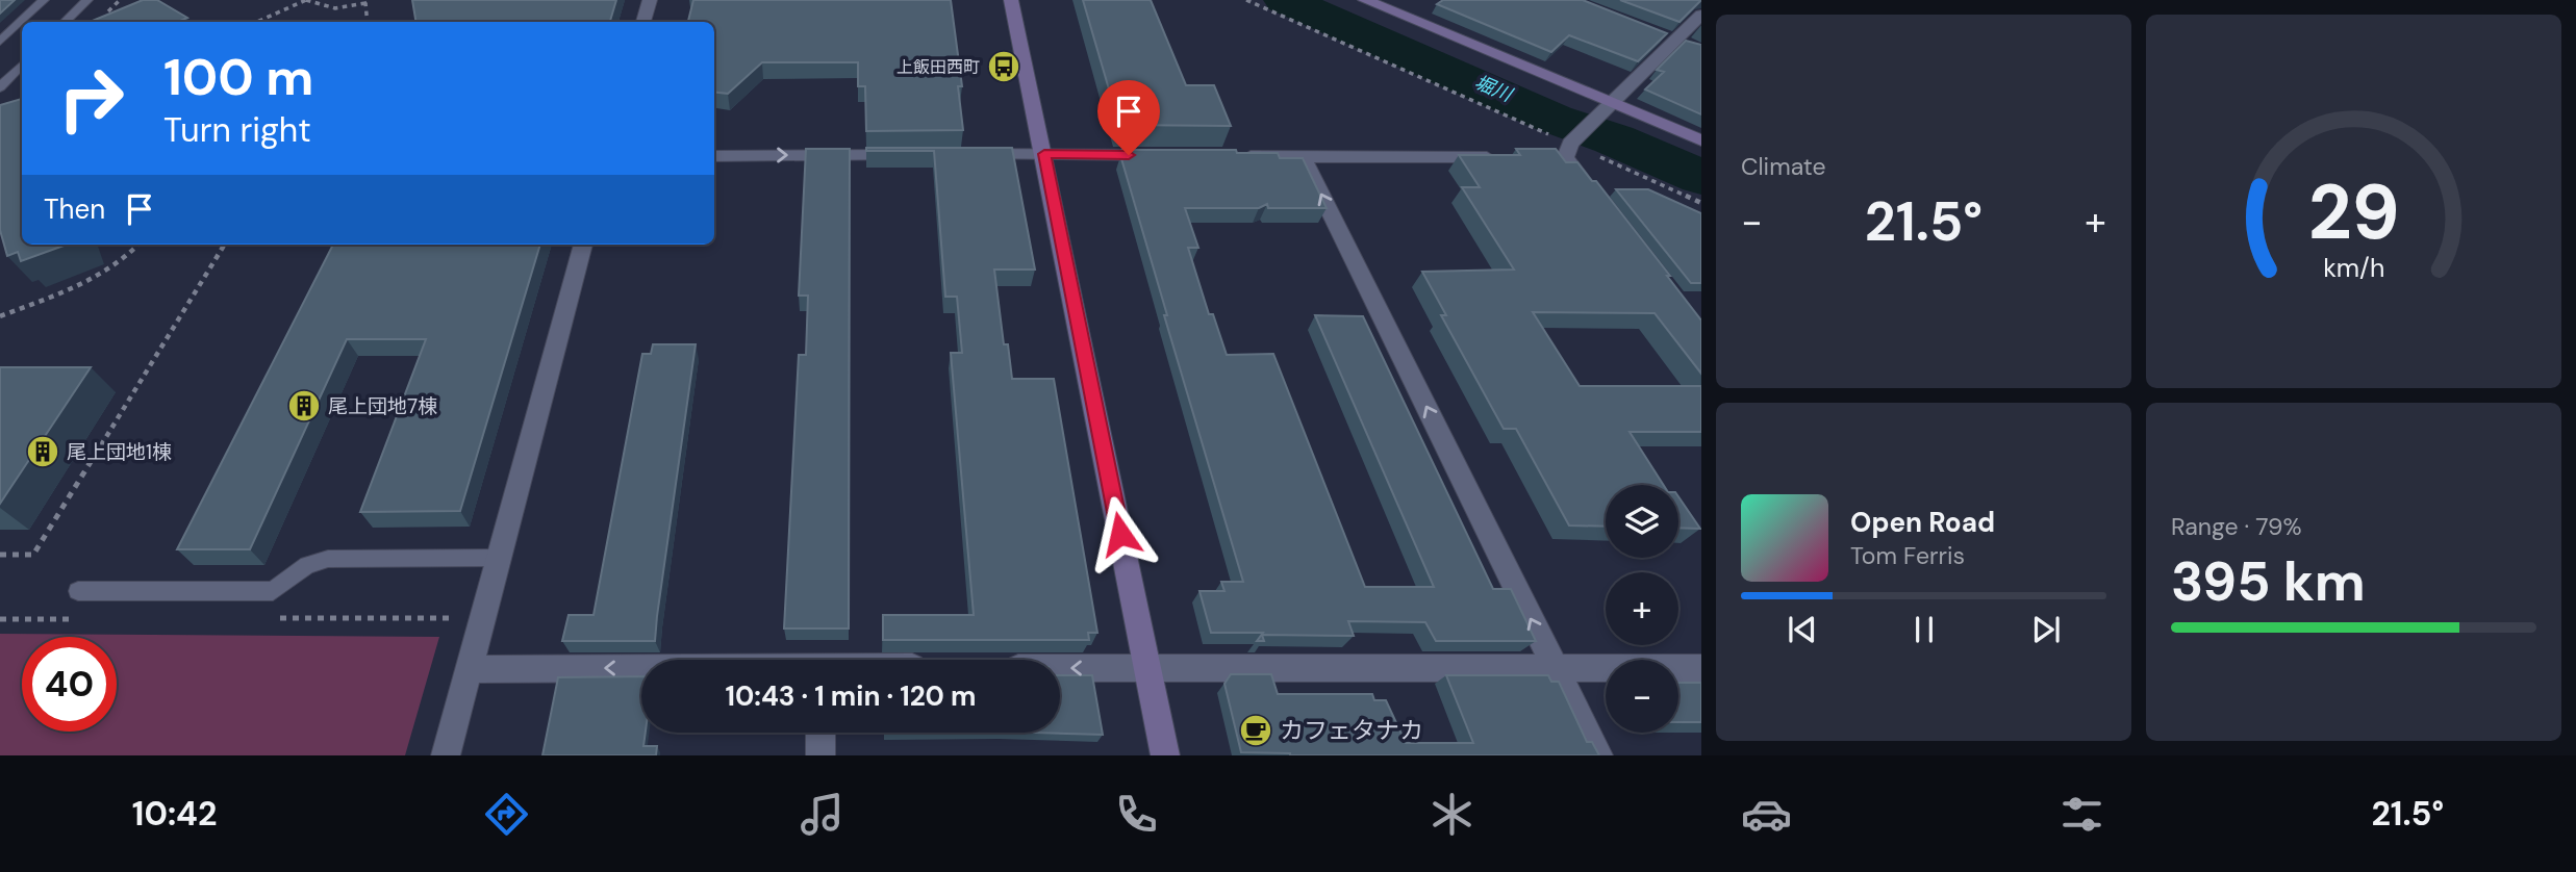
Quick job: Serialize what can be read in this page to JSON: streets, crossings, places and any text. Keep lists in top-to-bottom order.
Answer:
{
  "water": ["堀川"],
  "places": {
    "bus stop": ["上飯田西町"],
    "building": ["尾上団地7棟", "尾上団地1棟"],
    "cafe": ["カフェタナカ"]
  },
  "page": {
    "tile": [
      "Climate",
      ["Range · 79%", "395 km"]
    ],
    "turn": ["100 m", "Turn right"],
    "then": "Then",
    "heat": ["−", "21.5°", "+"],
    "map_buttons": ["+", "−"],
    "song": ["Open Road", "Tom Ferris"],
    "limit": "40",
    "trip": "10:43 · 1 min · 120 m",
    "tabs": ["10:42", "21.5°"],
    "gauge": ["29", "km/h"]
  }
}
